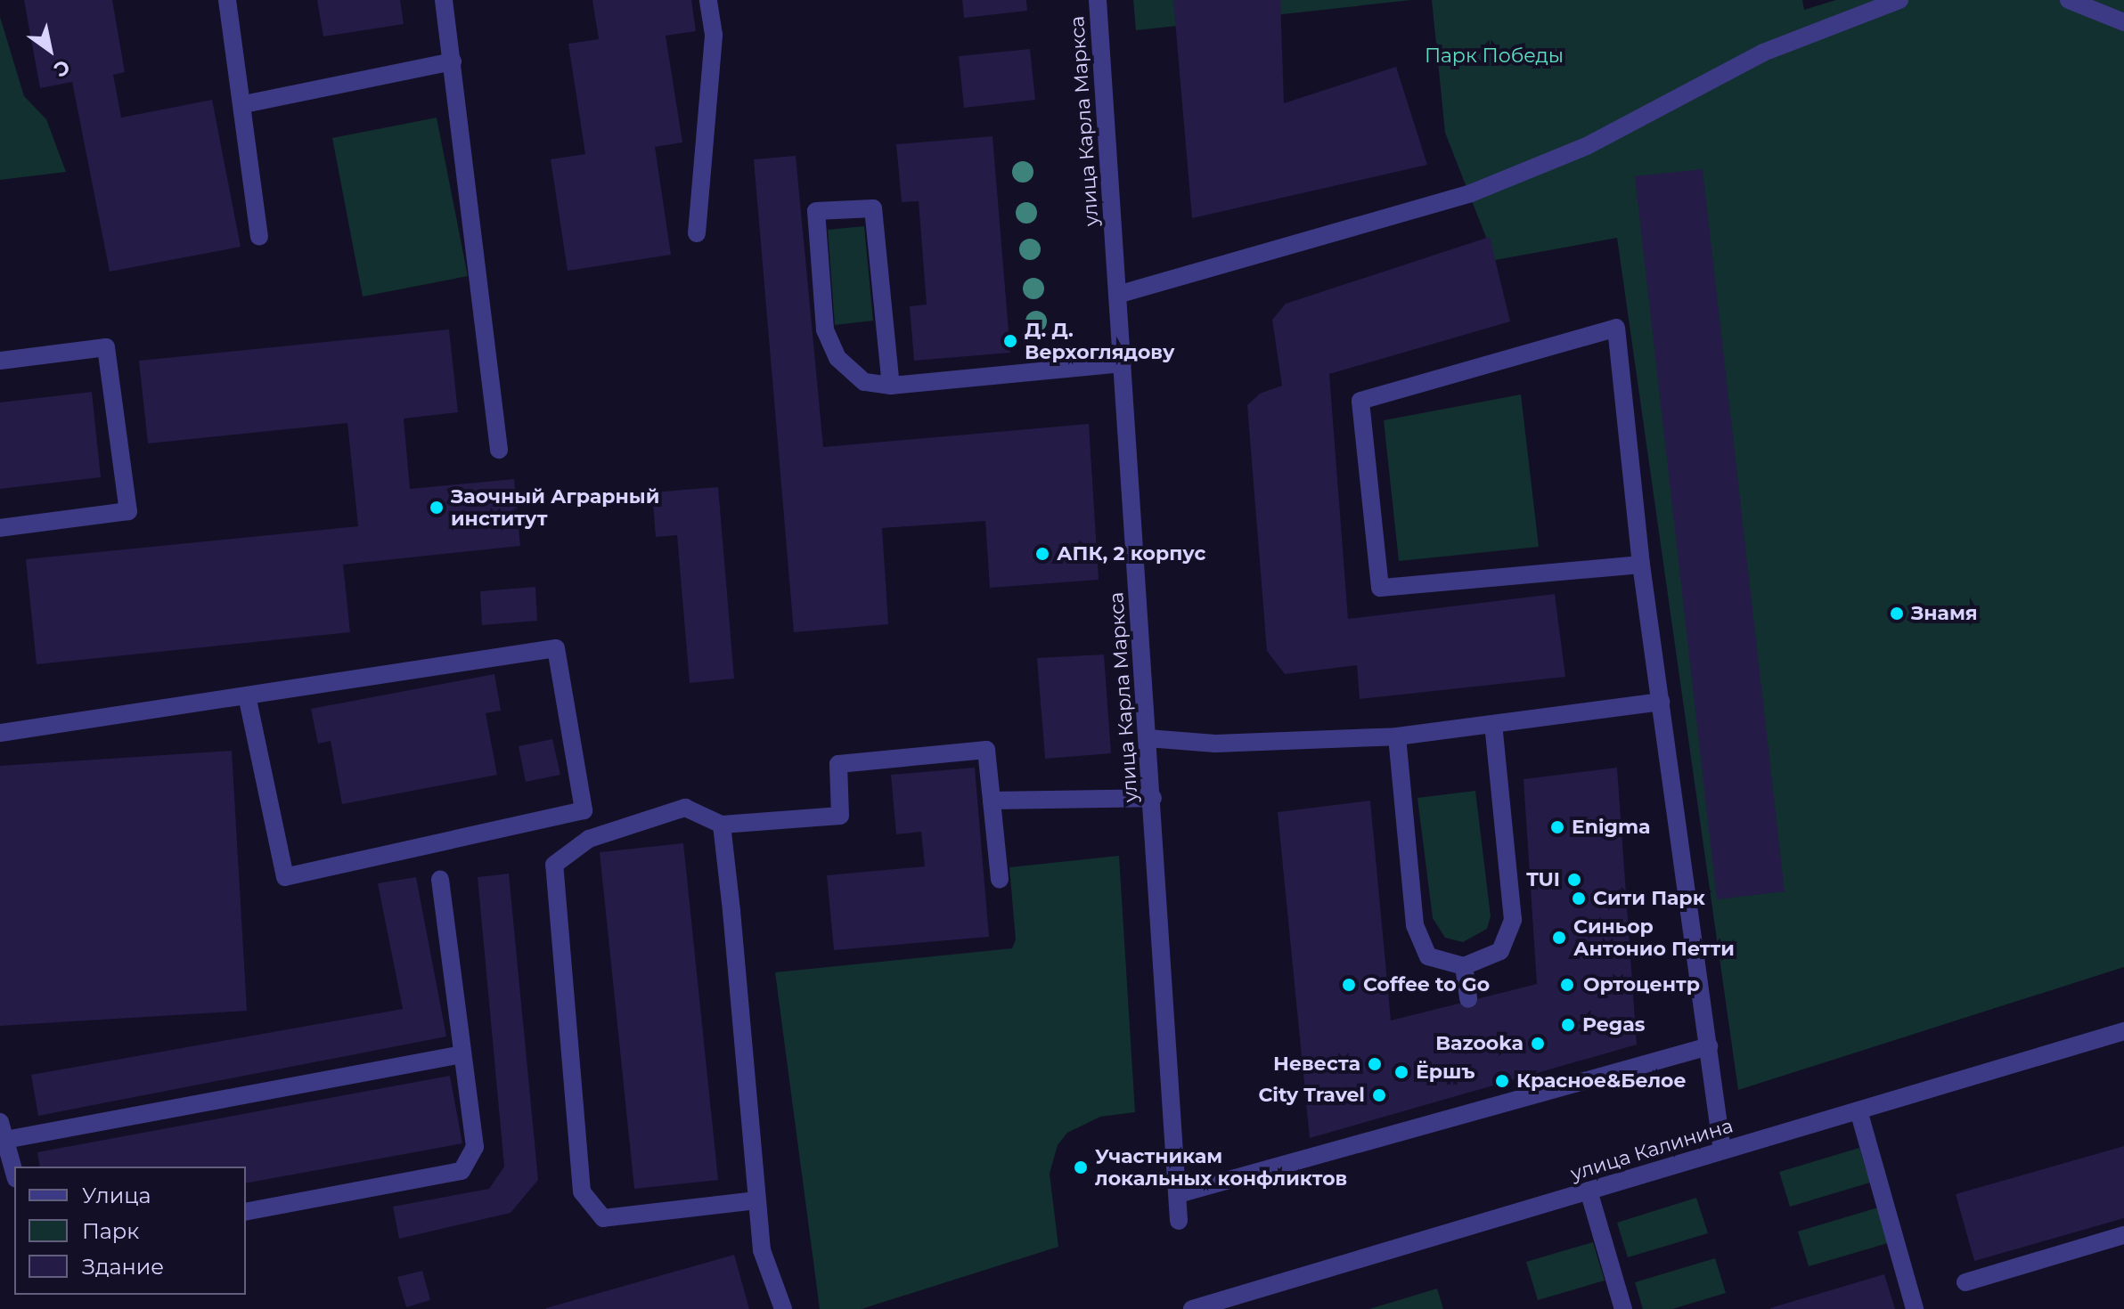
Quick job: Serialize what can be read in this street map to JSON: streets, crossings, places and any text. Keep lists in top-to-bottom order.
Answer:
{
  "streets": {
    "street": ["улица Карла Маркса", "улица Калинина"]
  },
  "parks": ["Парк Победы"],
  "places": [
    "Д. Д. Верхоглядову",
    "Заочный Аграрный институт",
    "АПК, 2 корпус",
    "Знамя",
    "Enigma",
    "TUI",
    "Сити Парк",
    "Синьор Антонио Петти",
    "Coffee to Go",
    "Ортоцентр",
    "Pegas",
    "Bazooka",
    "Невеста",
    "Ёршъ",
    "Красное&Белое",
    "City Travel",
    "Участникам локальных конфликтов"
  ],
  "legend": ["Улица", "Парк", "Здание"],
  "north": "bottom right"
}
